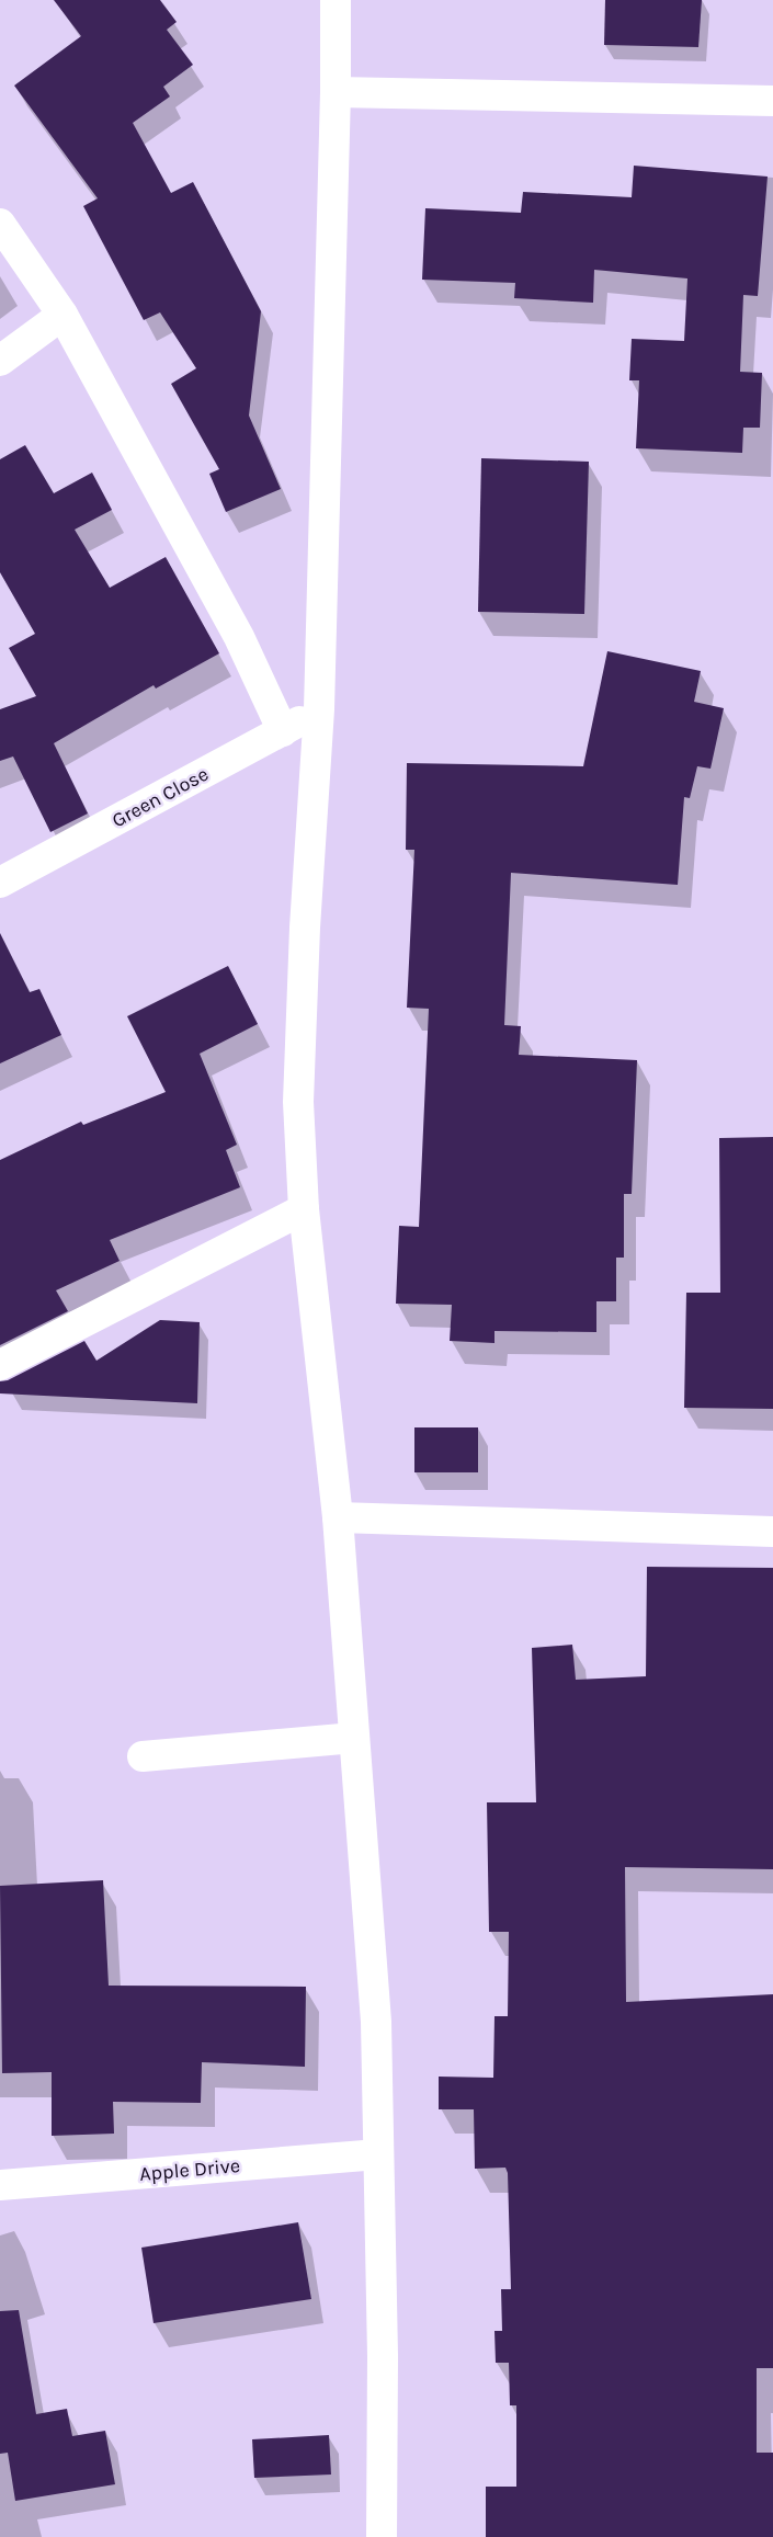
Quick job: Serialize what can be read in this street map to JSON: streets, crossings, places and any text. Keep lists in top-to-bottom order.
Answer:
{
  "streets": {
    "street": ["Green Close", "Apple Drive"]
  }
}
